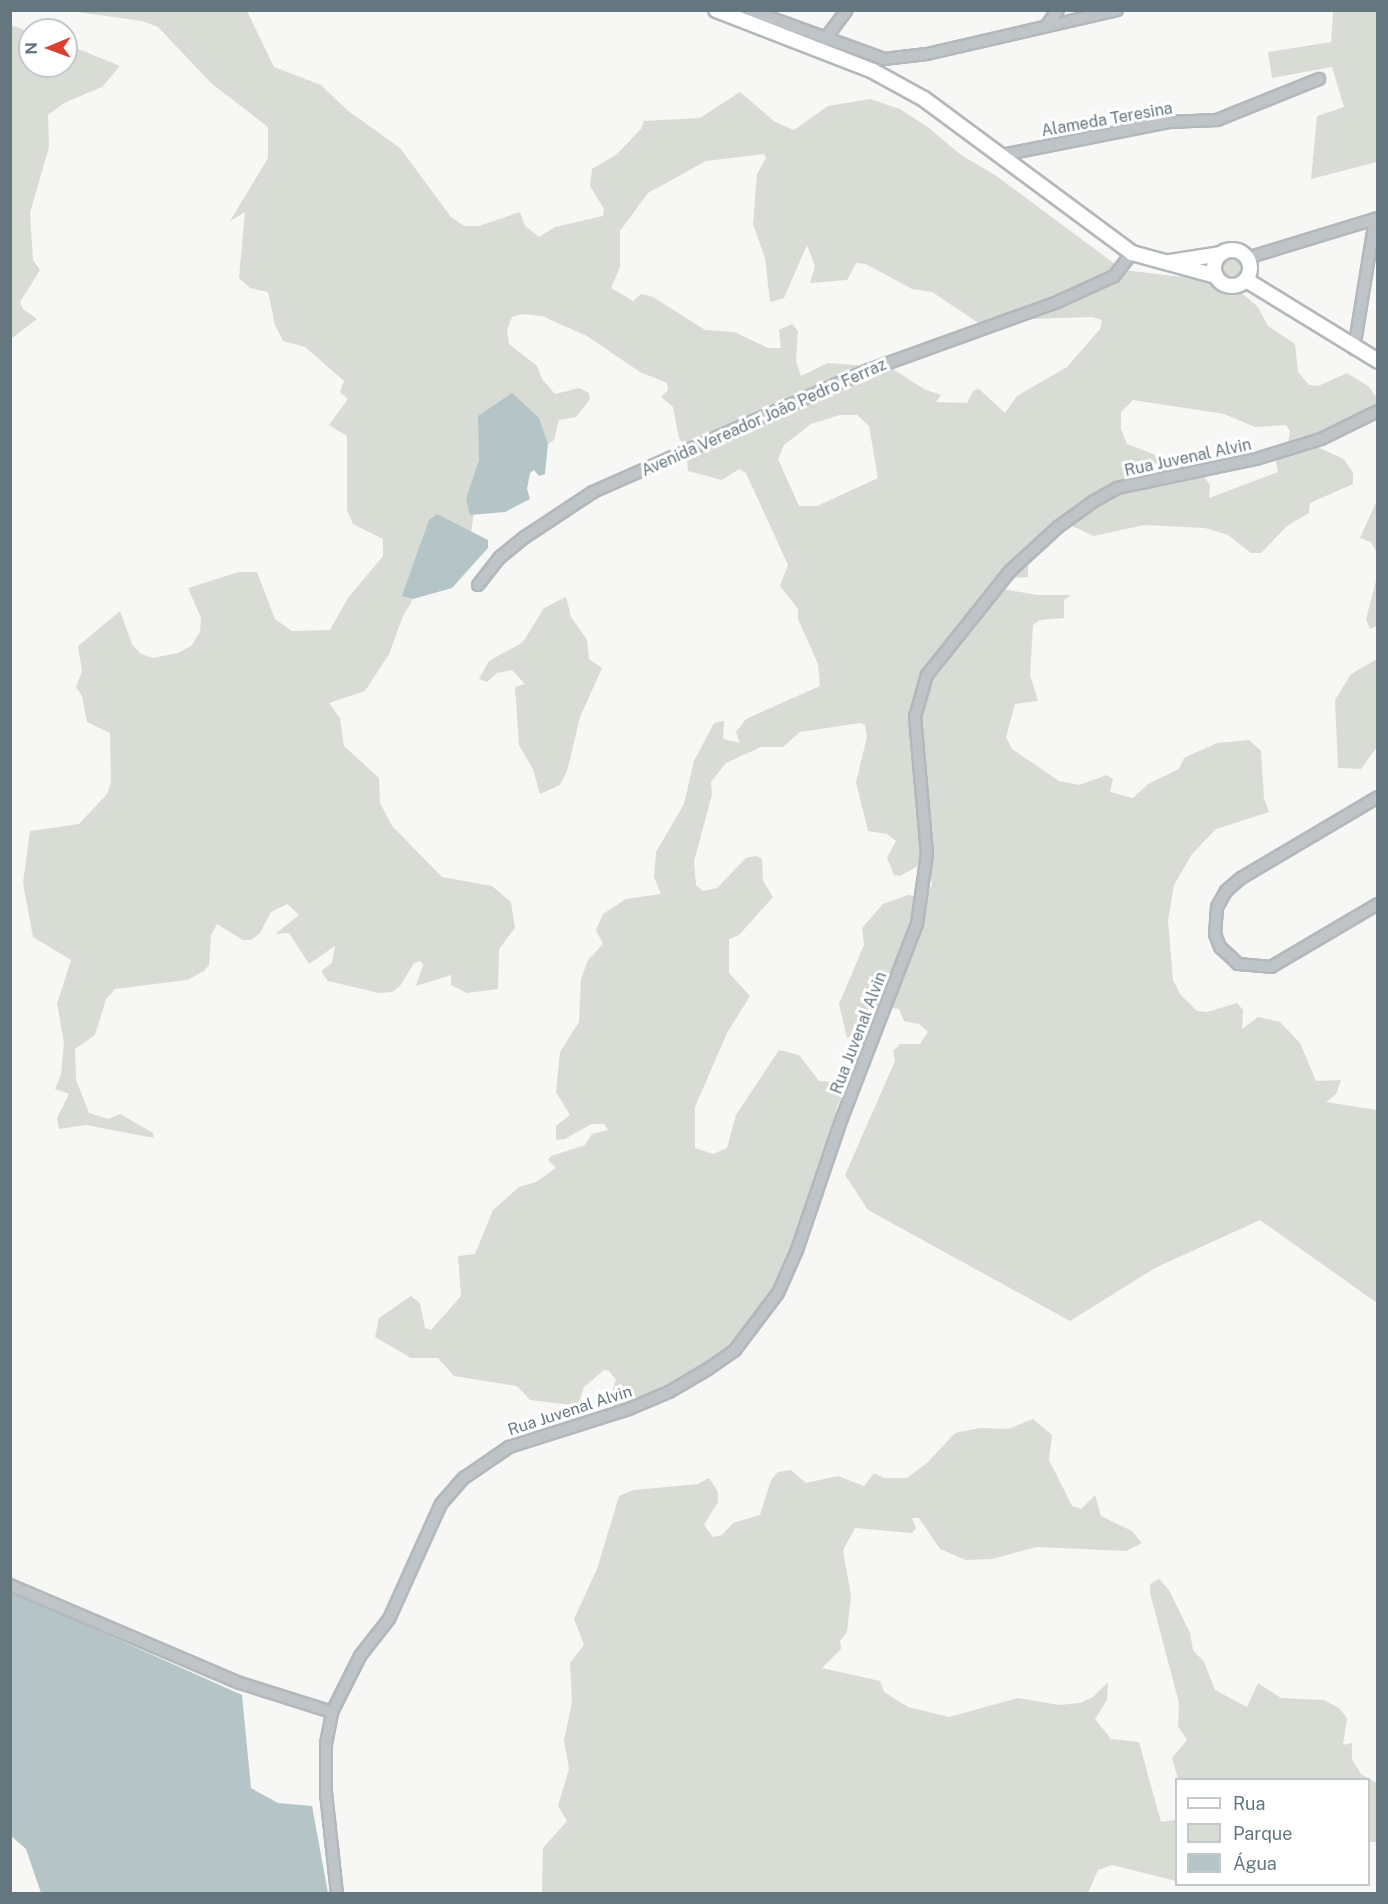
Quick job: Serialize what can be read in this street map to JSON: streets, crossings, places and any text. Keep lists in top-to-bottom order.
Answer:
{
  "streets": {
    "street": ["Alameda Teresina", "Avenida Vereador João Pedro Ferraz", "Rua Juvenal Alvin"]
  },
  "legend": ["Rua", "Parque", "Água"],
  "north": "left"
}
